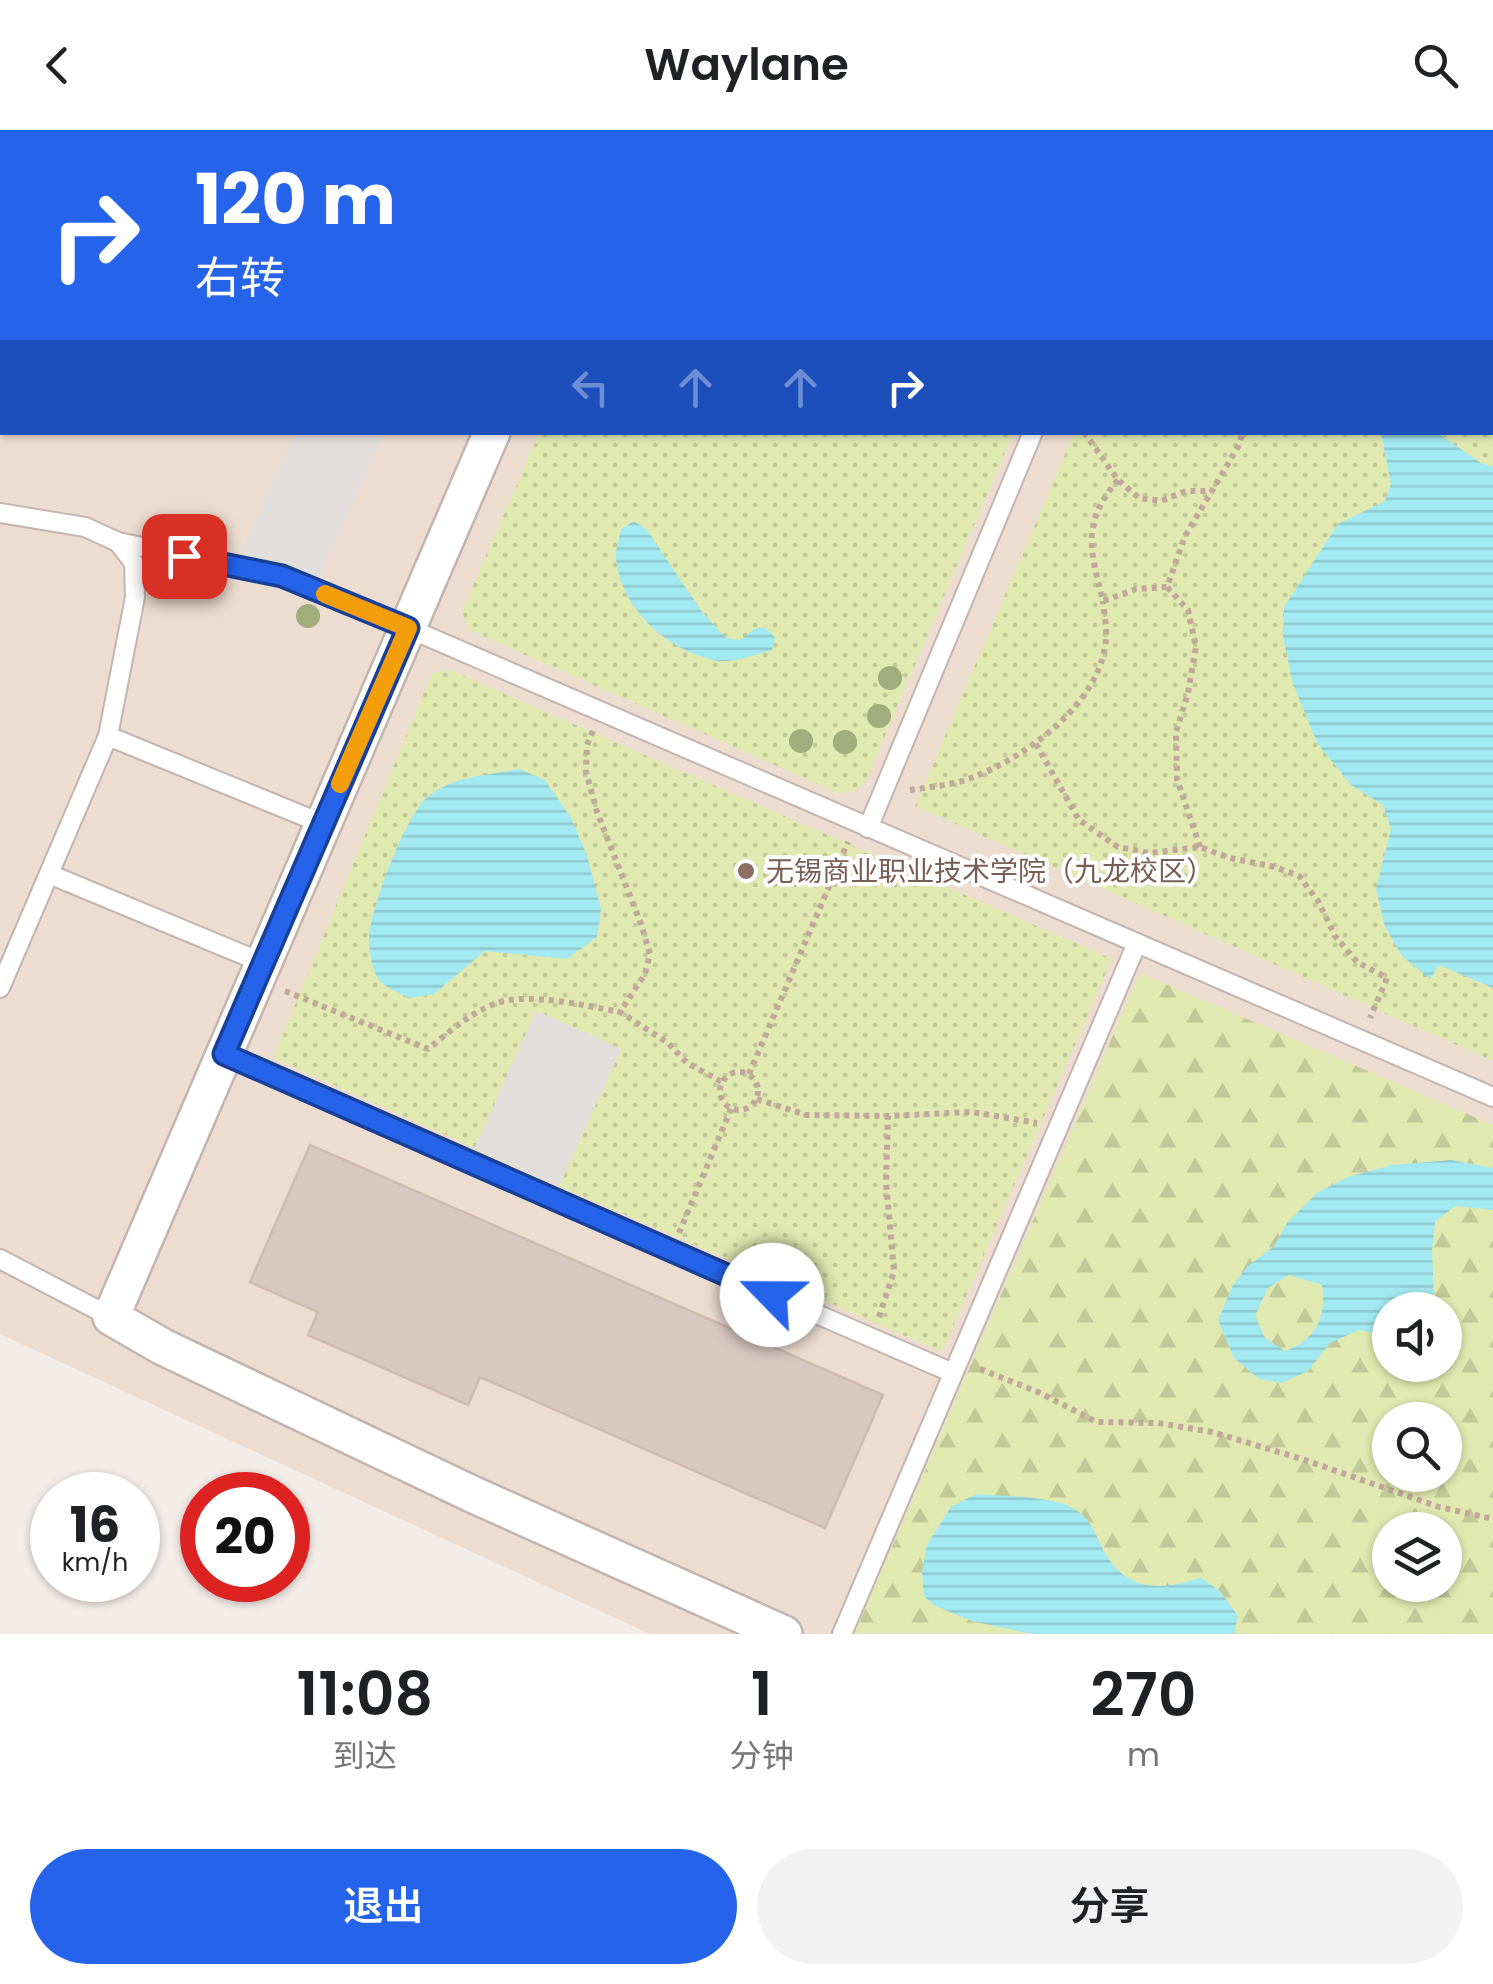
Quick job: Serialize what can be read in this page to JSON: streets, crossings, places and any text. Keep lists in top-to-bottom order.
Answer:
{
  "places": ["无锡商业职业技术学院（九龙校区）"],
  "page": {
    "header": "Waylane",
    "turn": ["120 m", "右转"],
    "speed": "16 km/h",
    "limit": "20",
    "eta": [
      "11:08",
      "到达",
      "1",
      "分钟",
      "270",
      "m"
    ],
    "buttons": ["退出", "分享"]
  }
}
